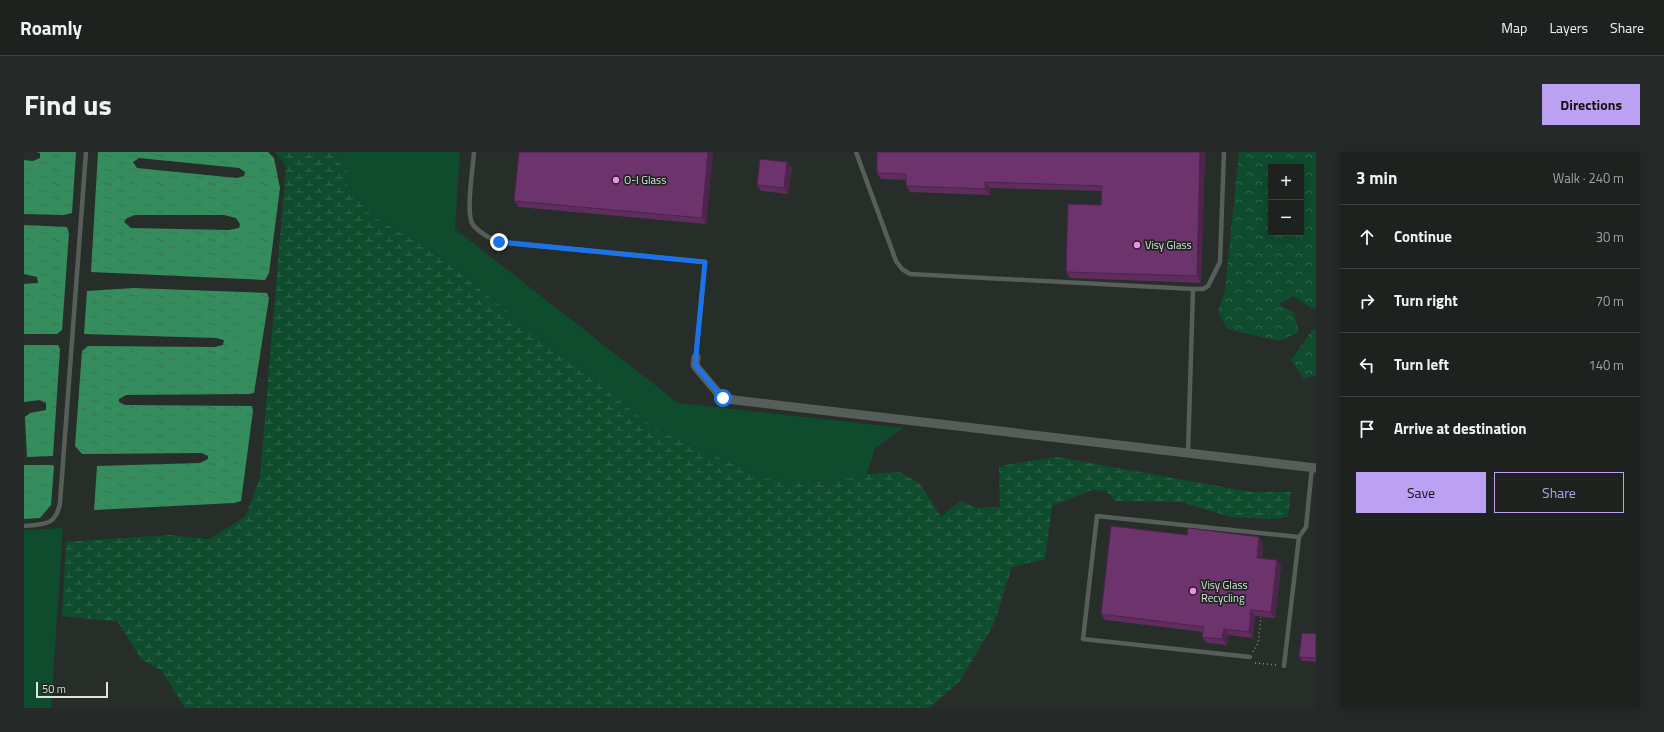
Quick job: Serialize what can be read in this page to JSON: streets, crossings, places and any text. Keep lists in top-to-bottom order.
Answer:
{
  "places": ["O-I Glass", "Visy Glass", "Visy Glass Recycling"],
  "scale_bar": "50 m",
  "page": {
    "header": "Roamly",
    "nav": ["Map", "Layers", "Share"],
    "title": "Find us",
    "buttons": [
      "Directions",
      ["Save", "Share"]
    ],
    "heading": ["3 min", "Walk · 240 m"],
    "map_buttons": ["+", "−"],
    "list": [
      ["Continue", "30 m"],
      ["Turn right", "70 m"],
      ["Turn left", "140 m"],
      "Arrive at destination"
    ],
    "scale": "50 m"
  }
}
